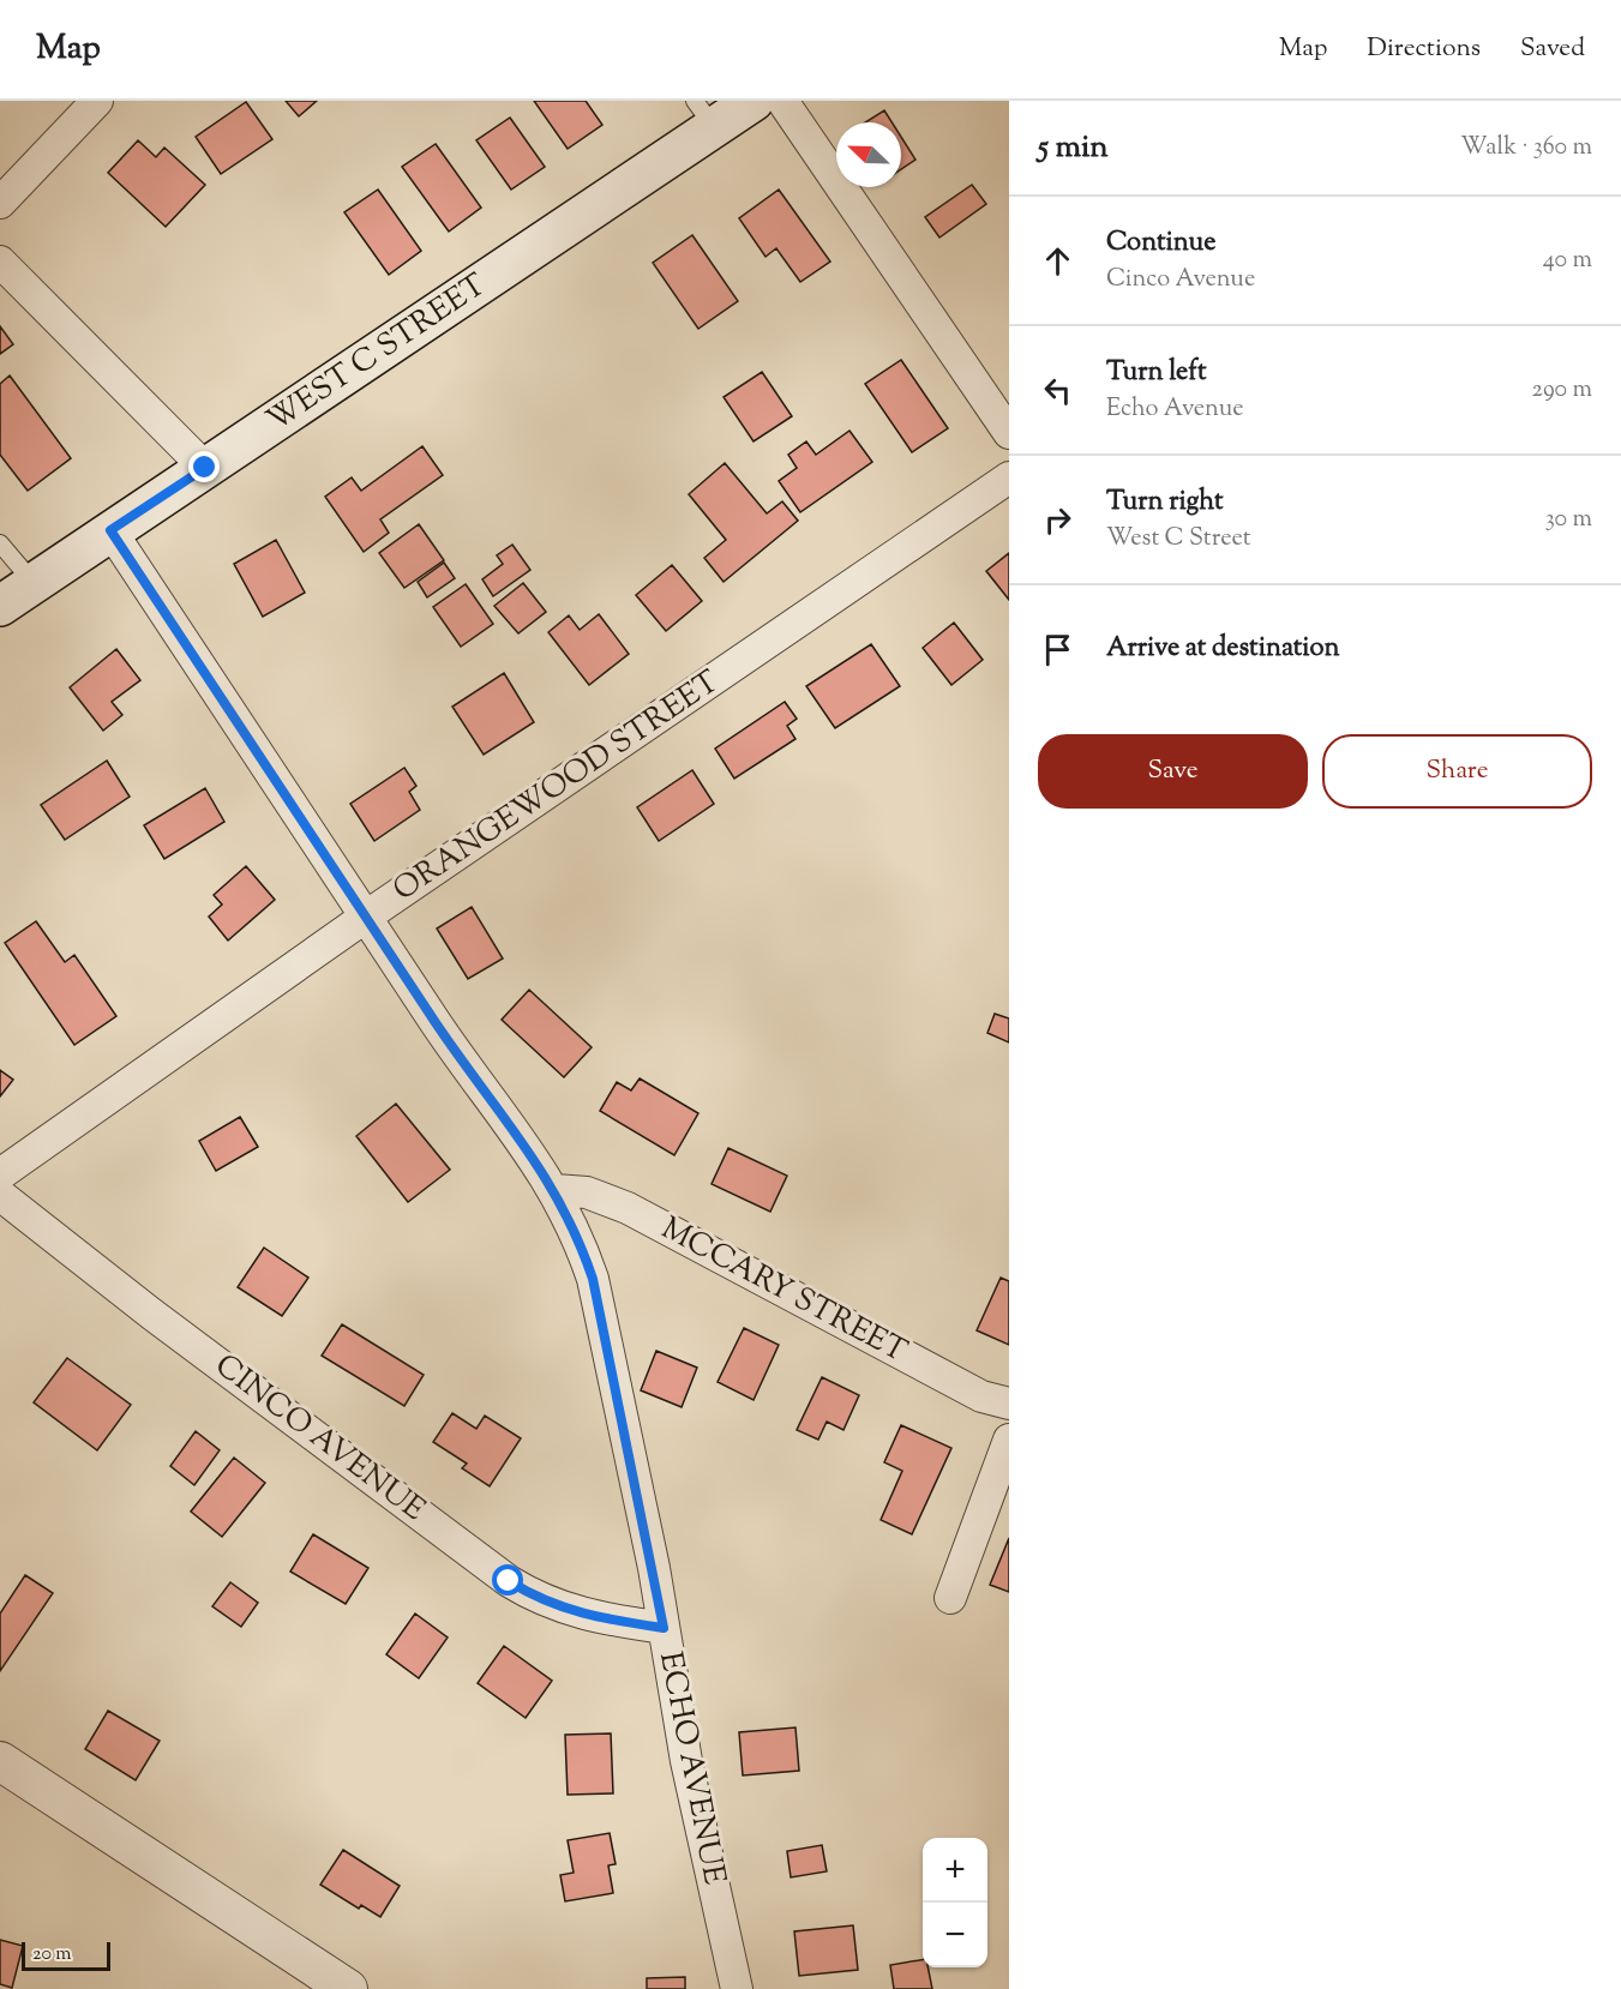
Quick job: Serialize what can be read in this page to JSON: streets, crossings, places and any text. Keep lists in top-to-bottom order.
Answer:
{
  "streets": {
    "main road": ["WEST C STREET"],
    "street": [
      "ORANGEWOOD STREET",
      "MCCARY STREET",
      "CINCO AVENUE",
      "ECHO AVENUE"
    ]
  },
  "crossings": [
    ["WEST C STREET", "ECHO AVENUE"],
    ["ORANGEWOOD STREET", "ECHO AVENUE"],
    ["MCCARY STREET", "ECHO AVENUE"],
    ["CINCO AVENUE", "ECHO AVENUE"]
  ],
  "scale_bar": "20 m",
  "north": "top left",
  "page": {
    "header": "Map",
    "nav": ["Map", "Directions", "Saved"],
    "heading": ["5 min", "Walk · 360 m"],
    "list": [
      ["Continue", "Cinco Avenue", "40 m"],
      ["Turn left", "Echo Avenue", "290 m"],
      ["Turn right", "West C Street", "30 m"],
      "Arrive at destination"
    ],
    "buttons": ["Save", "Share"],
    "map_buttons": ["+", "−"],
    "scale": "20 m"
  }
}
